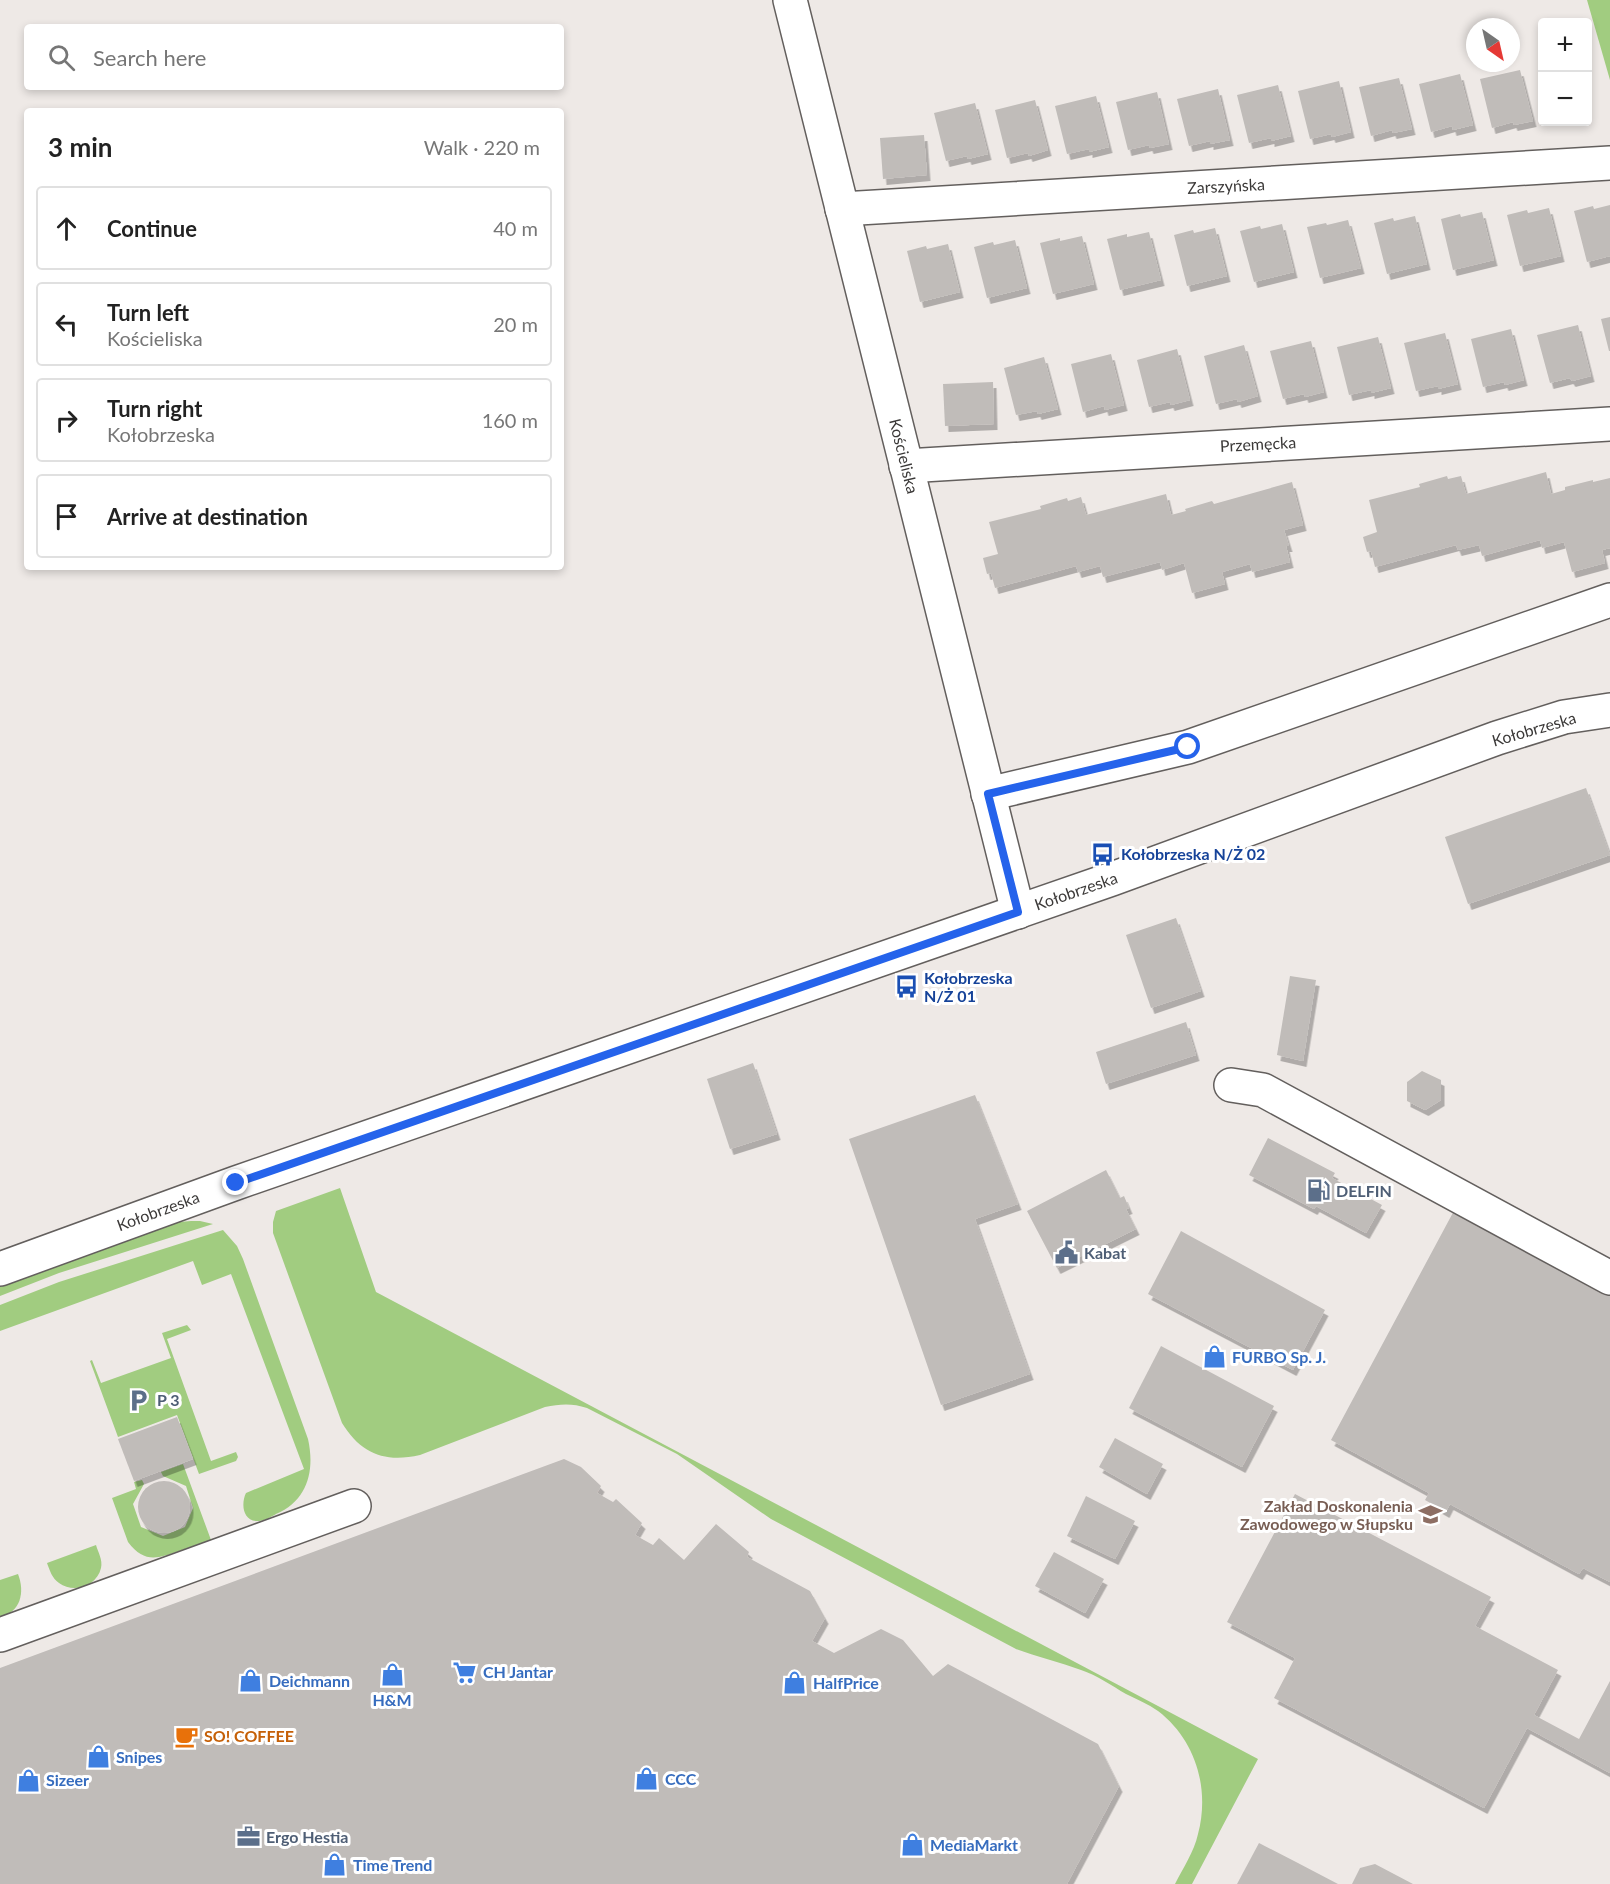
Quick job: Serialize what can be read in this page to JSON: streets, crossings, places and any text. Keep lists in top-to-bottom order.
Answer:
{
  "streets": {
    "street": [
      "Zarszyńska",
      "Przemęcka",
      "Kościeliska",
      "Kołobrzeska"
    ]
  },
  "crossings": [
    ["Zarszyńska", "Kościeliska"],
    ["Przemęcka", "Kościeliska"],
    ["Kościeliska", "Kołobrzeska"]
  ],
  "places": {
    "bus stop": ["Kołobrzeska N/Ż 02", "Kołobrzeska N/Ż 01"],
    "fuel station": ["DELFIN"],
    "public building": ["Kabat"],
    "shop": [
      "FURBO Sp. J.",
      "H&M",
      "Deichmann",
      "HalfPrice",
      "Snipes",
      "CCC",
      "Sizeer",
      "MediaMarkt",
      "Time Trend"
    ],
    "parking": ["P 3"],
    "school or university": ["Zakład Doskonalenia Zawodowego w Słupsku"],
    "supermarket": ["CH Jantar"],
    "cafe": ["SO! COFFEE"],
    "office": ["Ergo Hestia"]
  },
  "north": "bottom right",
  "page": {
    "map_buttons": ["+", "−"],
    "search": "Search here",
    "heading": ["3 min", "Walk · 220 m"],
    "list": [
      ["Continue", "40 m"],
      ["Turn left", "Kościeliska", "20 m"],
      ["Turn right", "Kołobrzeska", "160 m"],
      "Arrive at destination"
    ]
  }
}
